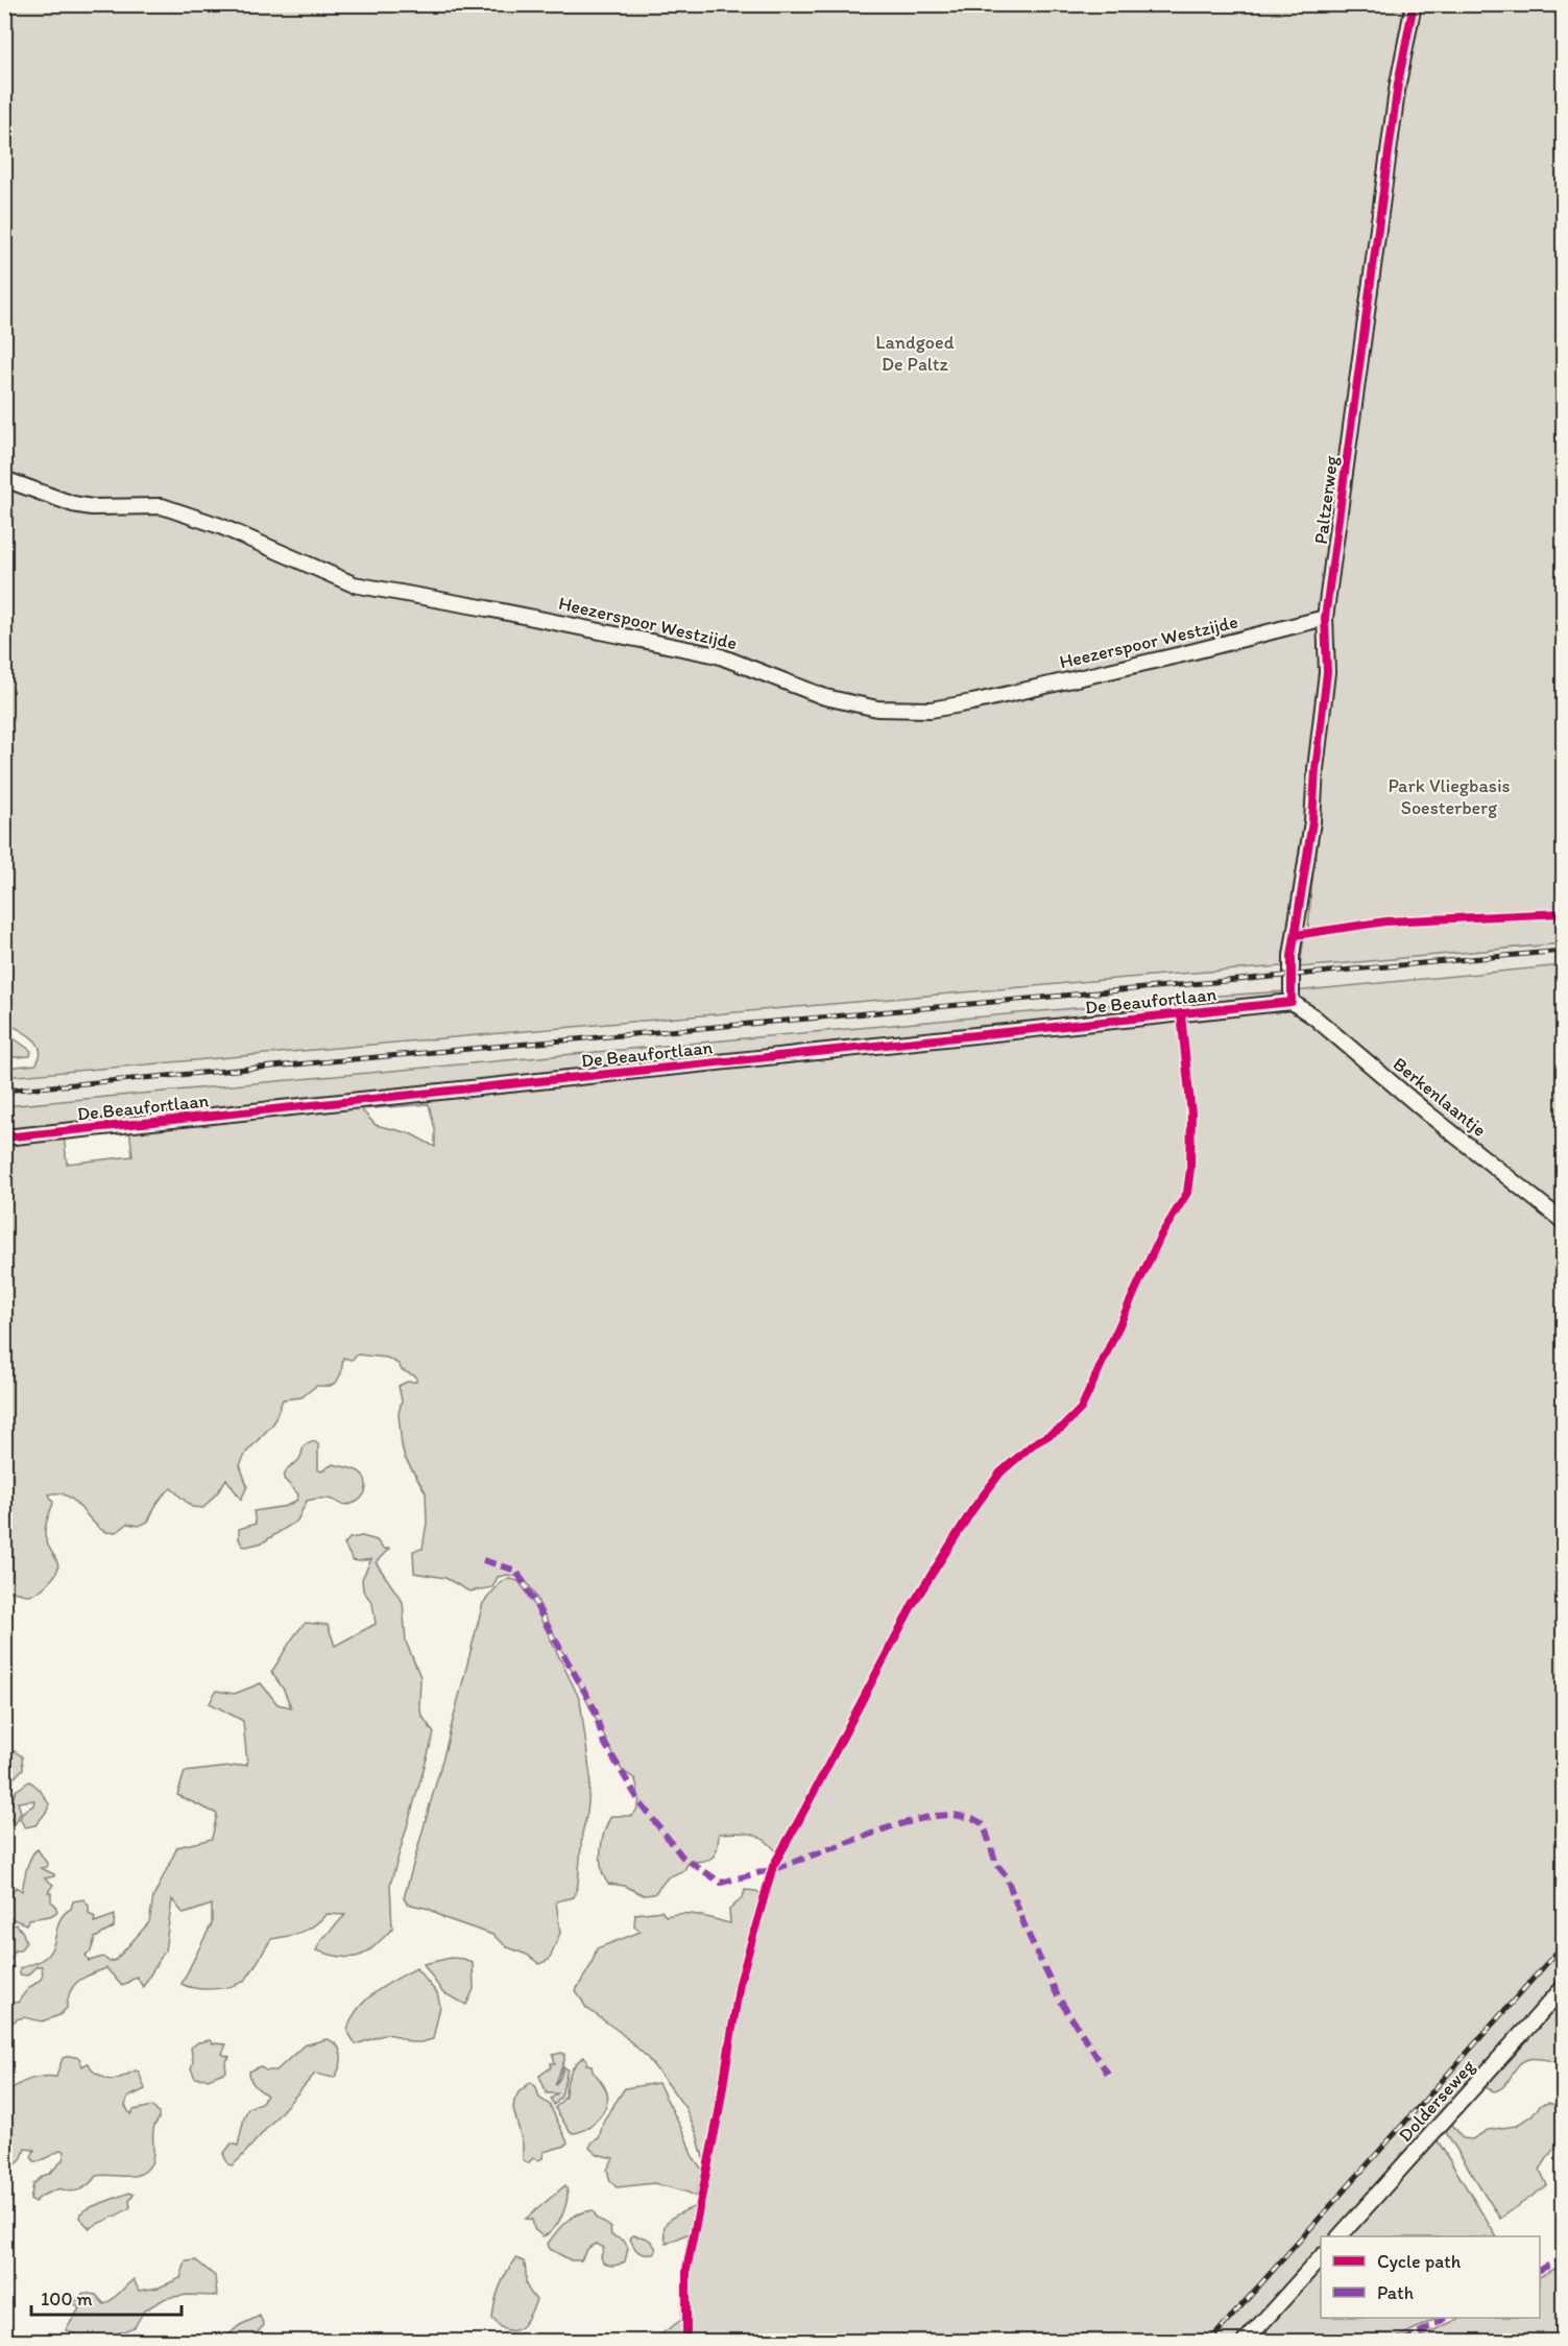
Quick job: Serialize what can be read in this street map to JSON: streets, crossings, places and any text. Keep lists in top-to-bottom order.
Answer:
{
  "streets": {
    "street": [
      "Paltzerweg",
      "Heezerspoor Westzijde",
      "De Beaufortlaan",
      "Berkenlaantje",
      "Dolderseweg"
    ]
  },
  "crossings": [
    ["Paltzerweg", "Heezerspoor Westzijde"],
    ["Paltzerweg", "De Beaufortlaan"],
    ["Paltzerweg", "Berkenlaantje"],
    ["De Beaufortlaan", "Berkenlaantje"]
  ],
  "parks": ["Landgoed De Paltz", "Park Vliegbasis Soesterberg"],
  "legend": ["Cycle path", "Path"],
  "scale_bar": "100 m"
}
